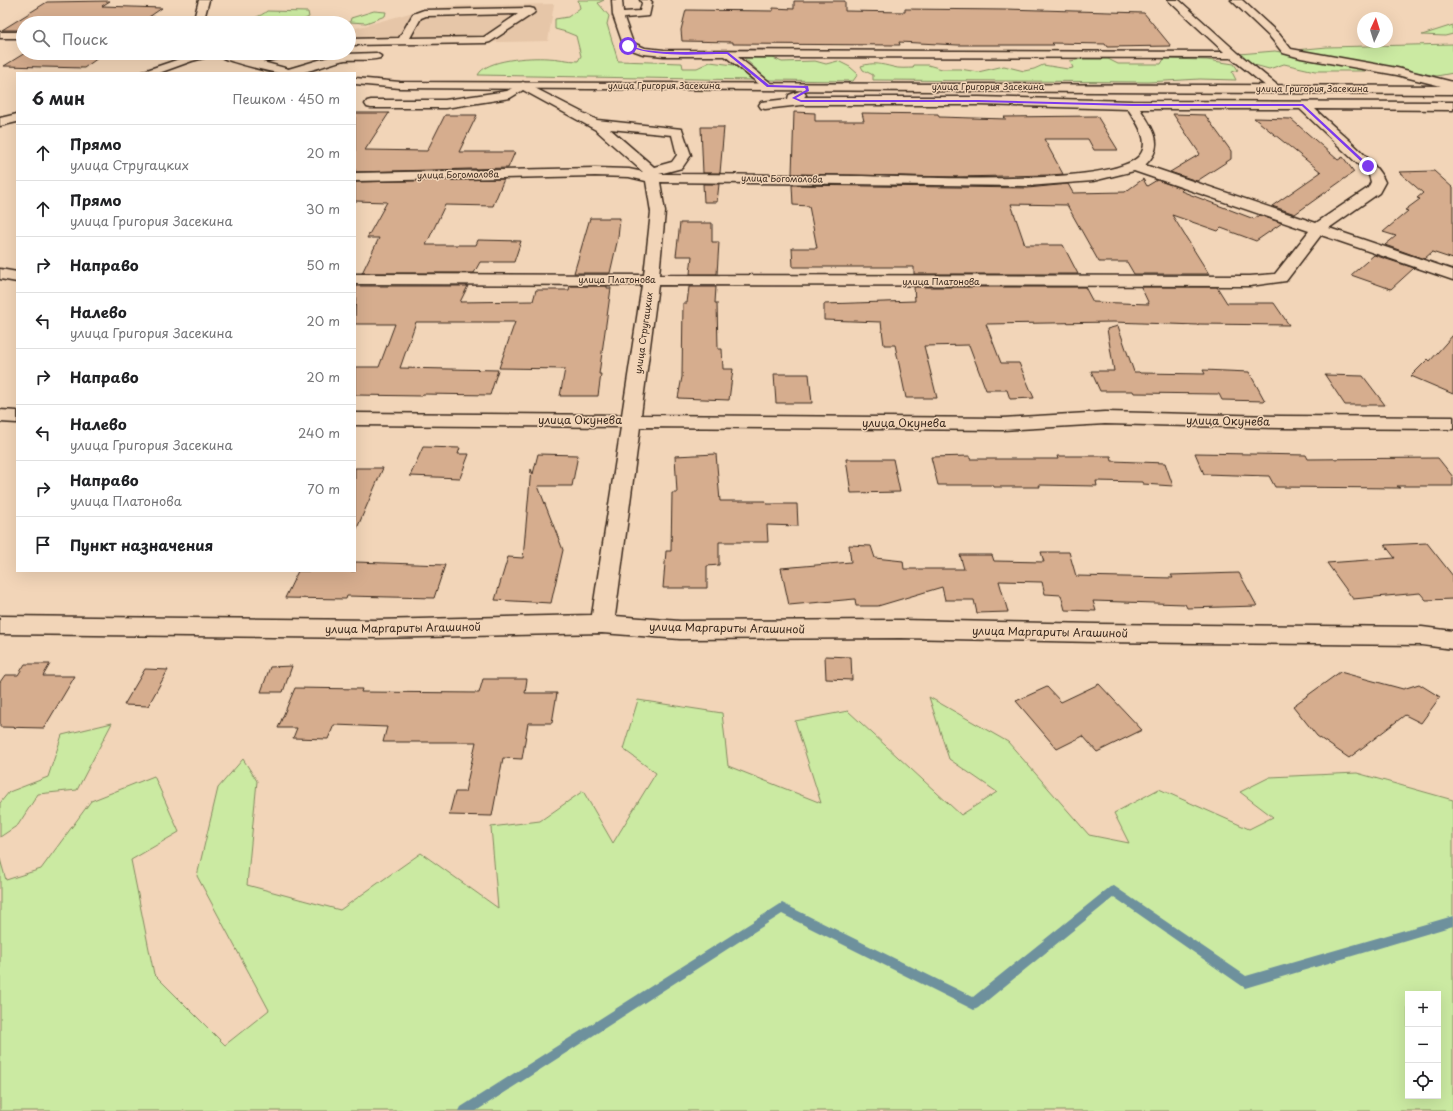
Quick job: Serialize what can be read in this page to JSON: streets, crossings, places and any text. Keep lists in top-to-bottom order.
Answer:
{
  "streets": {
    "street": [
      "улица Григория Засекина",
      "улица Богомолова",
      "улица Платонова",
      "улица Стругацких",
      "улица Окунева",
      "улица Маргариты Агашиной"
    ]
  },
  "crossings": [
    ["улица Григория Засекина", "улица Богомолова"],
    ["улица Григория Засекина", "улица Платонова"],
    ["улица Богомолова", "улица Стругацких"],
    ["улица Платонова", "улица Стругацких"],
    ["улица Стругацких", "улица Окунева"],
    ["улица Стругацких", "улица Маргариты Агашиной"]
  ],
  "north": "top",
  "page": {
    "search": "Поиск",
    "heading": ["6 мин", "Пешком · 450 m"],
    "list": [
      ["Прямо", "улица Стругацких", "20 m"],
      ["Прямо", "улица Григория Засекина", "30 m"],
      ["Направо", "50 m"],
      ["Налево", "улица Григория Засекина", "20 m"],
      ["Направо", "20 m"],
      ["Налево", "улица Григория Засекина", "240 m"],
      ["Направо", "улица Платонова", "70 m"],
      "Пункт назначения"
    ],
    "map_buttons": ["+", "−"]
  }
}
